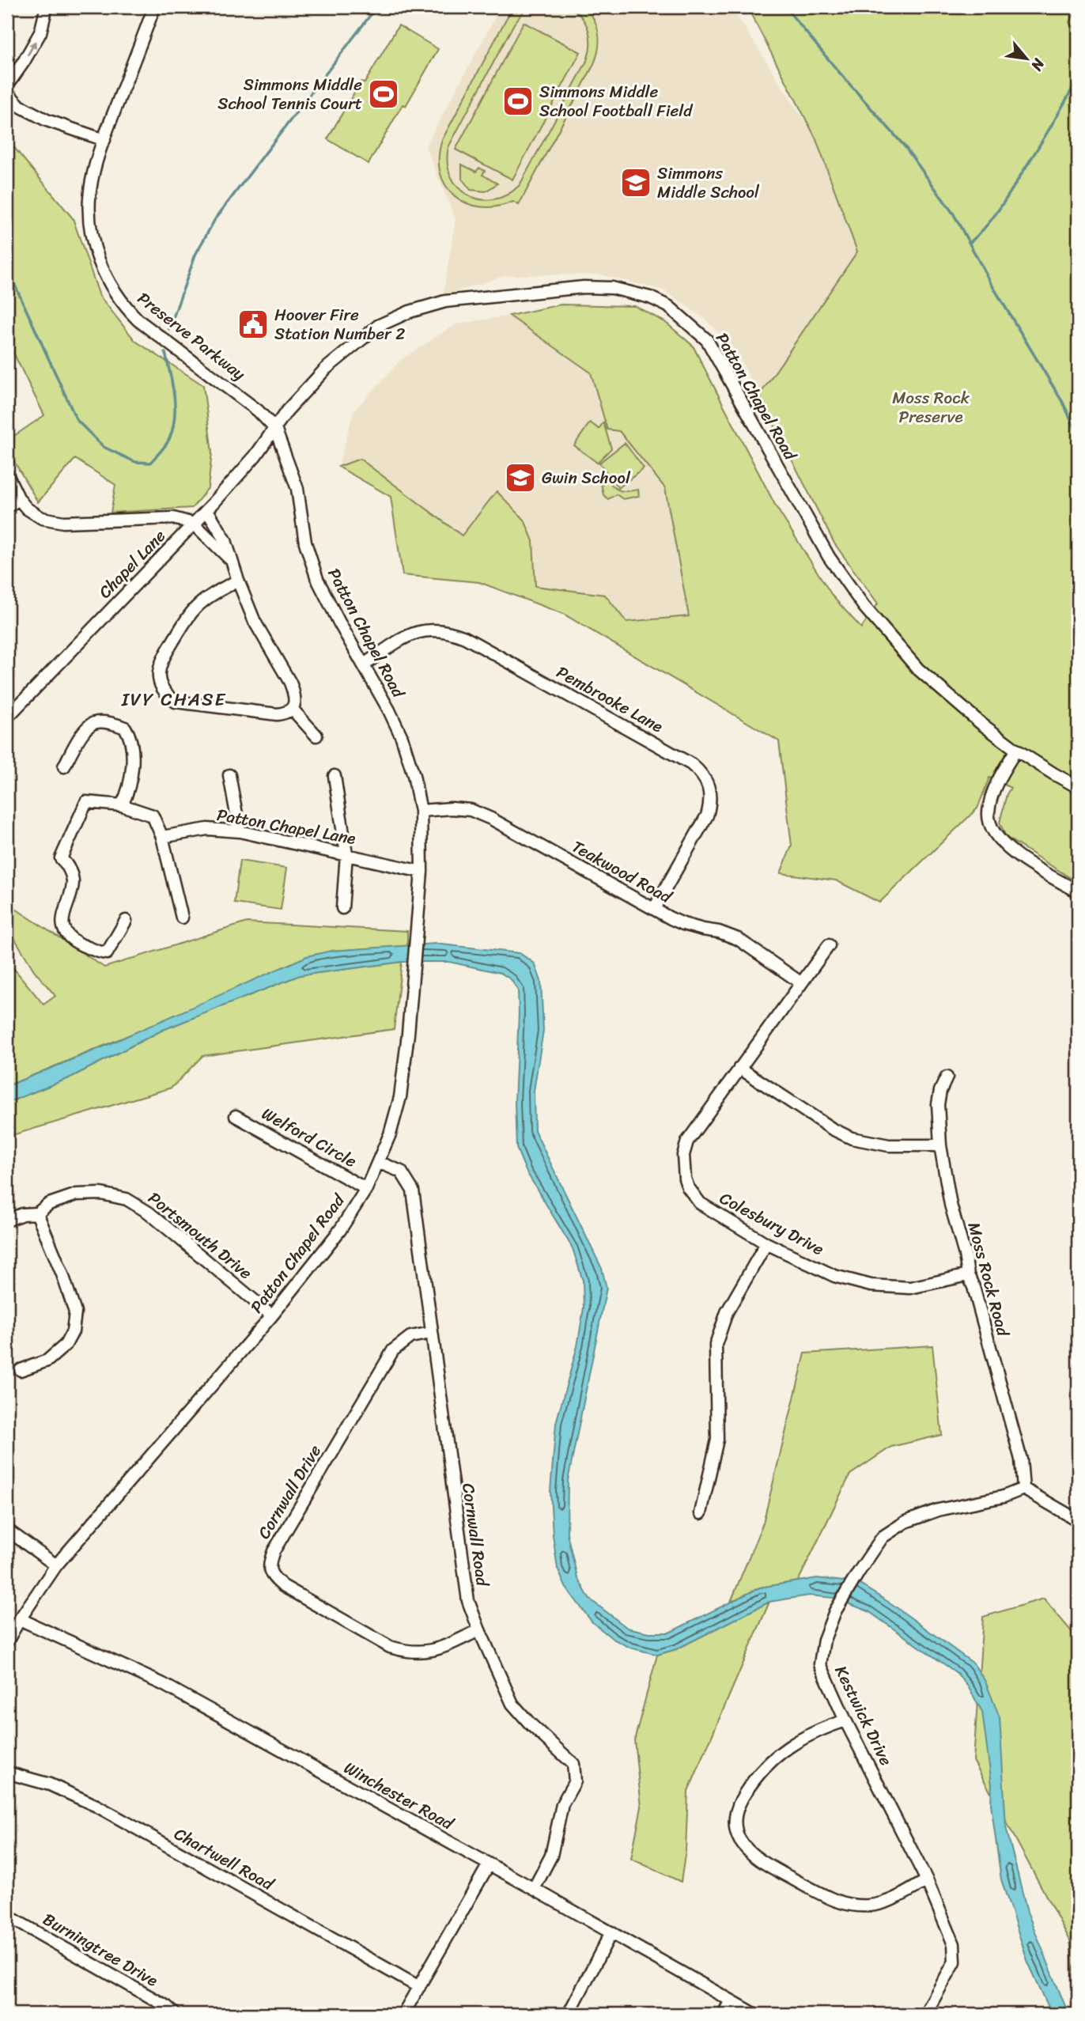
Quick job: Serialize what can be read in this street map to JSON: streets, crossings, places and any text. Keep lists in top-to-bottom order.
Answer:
{
  "streets": {
    "street": [
      "Preserve Parkway",
      "Patton Chapel Road",
      "Chapel Lane",
      "Pembrooke Lane",
      "Patton Chapel Lane",
      "Teakwood Road",
      "Welford Circle",
      "Colesbury Drive",
      "Portsmouth Drive",
      "Moss Rock Road",
      "Cornwall Drive",
      "Cornwall Road",
      "Kestwick Drive",
      "Winchester Road",
      "Chartwell Road",
      "Burningtree Drive"
    ]
  },
  "crossings": [
    ["Preserve Parkway", "Patton Chapel Road"],
    ["Preserve Parkway", "Chapel Lane"],
    ["Patton Chapel Road", "Chapel Lane"],
    ["Patton Chapel Road", "Pembrooke Lane"],
    ["Patton Chapel Road", "Patton Chapel Lane"],
    ["Patton Chapel Road", "Teakwood Road"],
    ["Patton Chapel Road", "Welford Circle"],
    ["Patton Chapel Road", "Portsmouth Drive"],
    ["Patton Chapel Road", "Cornwall Road"],
    ["Patton Chapel Road", "Winchester Road"],
    ["Pembrooke Lane", "Teakwood Road"],
    ["Teakwood Road", "Colesbury Drive"],
    ["Colesbury Drive", "Moss Rock Road"],
    ["Moss Rock Road", "Kestwick Drive"],
    ["Cornwall Drive", "Cornwall Road"],
    ["Cornwall Road", "Winchester Road"]
  ],
  "districts": ["IVY CHASE"],
  "parks": ["Moss Rock Preserve"],
  "places": {
    "sports": ["Simmons Middle School Tennis Court", "Simmons Middle School Football Field"],
    "school or university": ["Simmons Middle School", "Gwin School"],
    "public building": ["Hoover Fire Station Number 2"]
  },
  "north": "bottom right"
}
